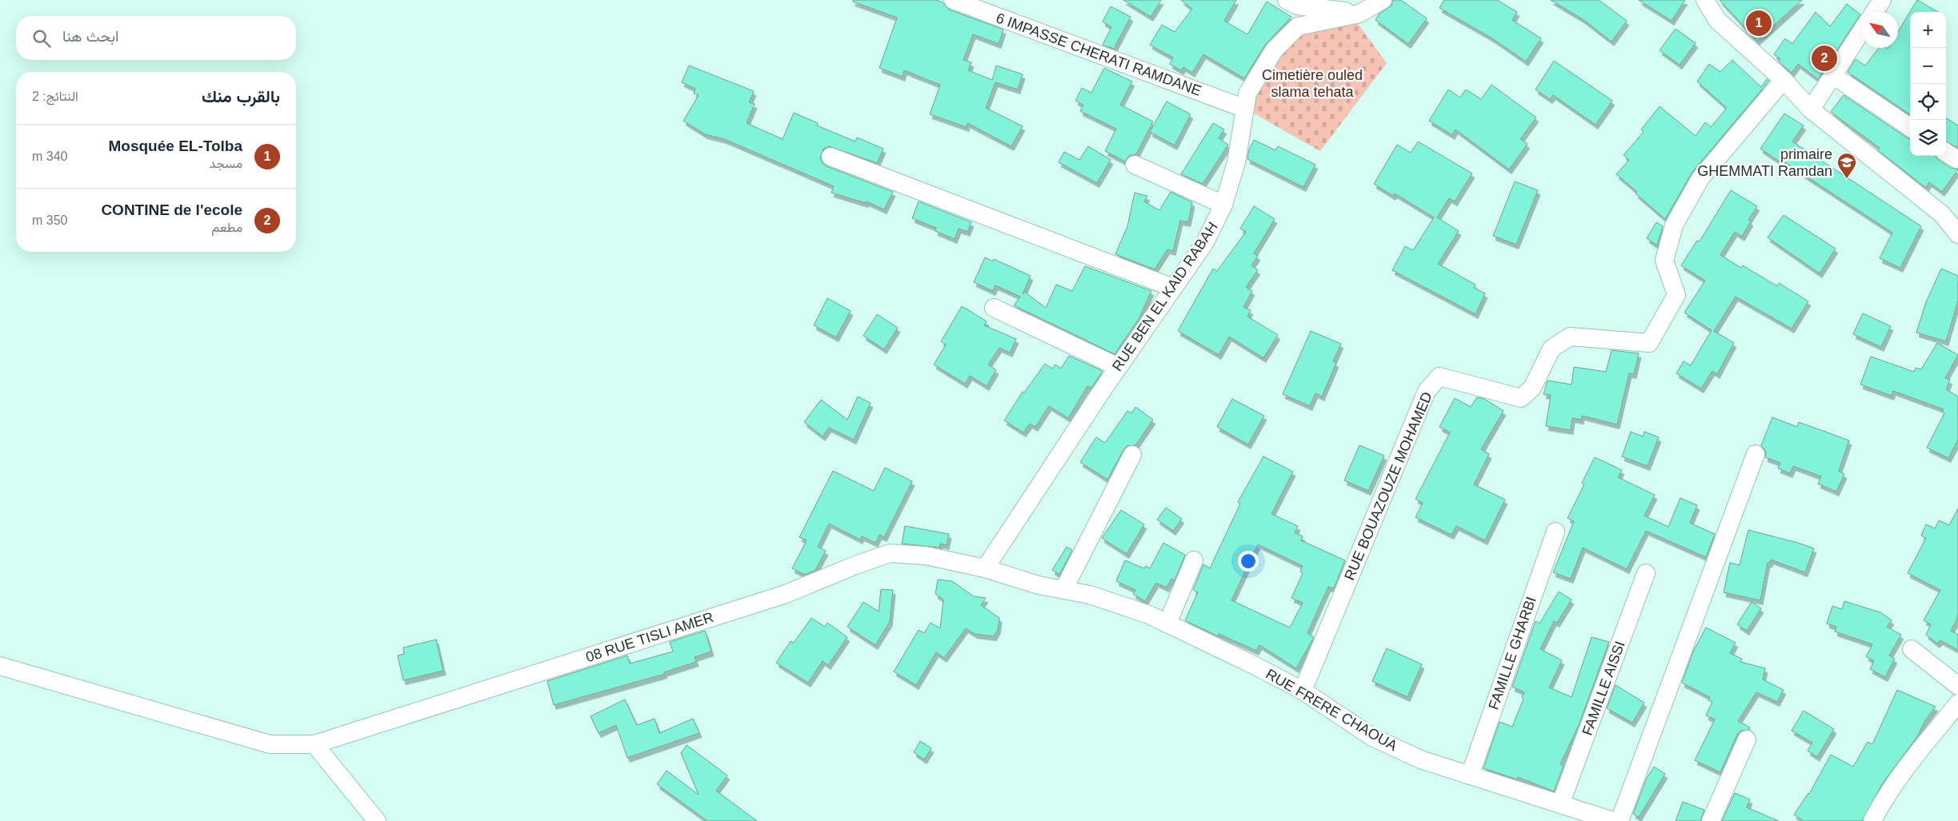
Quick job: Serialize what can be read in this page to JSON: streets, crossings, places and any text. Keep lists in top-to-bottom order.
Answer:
{
  "streets": {
    "street": [
      "6 IMPASSE CHERATI RAMDANE",
      "RUE BEN EL KAID RABAH",
      "RUE BOUAZOUZE MOHAMED",
      "08 RUE TISLI AMER",
      "FAMILLE GHARBI",
      "FAMILLE AISSI",
      "RUE FRERE CHAOUA"
    ]
  },
  "crossings": [
    ["6 IMPASSE CHERATI RAMDANE", "RUE BEN EL KAID RABAH"],
    ["RUE BEN EL KAID RABAH", "08 RUE TISLI AMER"],
    ["RUE BEN EL KAID RABAH", "RUE FRERE CHAOUA"],
    ["RUE BOUAZOUZE MOHAMED", "RUE FRERE CHAOUA"],
    ["08 RUE TISLI AMER", "RUE FRERE CHAOUA"],
    ["FAMILLE GHARBI", "RUE FRERE CHAOUA"],
    ["FAMILLE AISSI", "RUE FRERE CHAOUA"]
  ],
  "parks": ["Cimetière ouled slama tehata"],
  "places": {
    "school or university": ["primaire GHEMMATI Ramdan"]
  },
  "north": "top left",
  "page": {
    "pins": ["1", "2"],
    "map_buttons": ["+", "−"],
    "search": "ابحث هنا",
    "heading": ["بالقرب منك", "النتائج: 2"],
    "list": [
      {
        "mark": "1",
        "name": "Mosquée EL-Tolba",
        "note": "مسجد",
        "value": "340 m"
      },
      {
        "mark": "2",
        "name": "CONTINE de l'ecole",
        "note": "مطعم",
        "value": "350 m"
      }
    ]
  }
}
